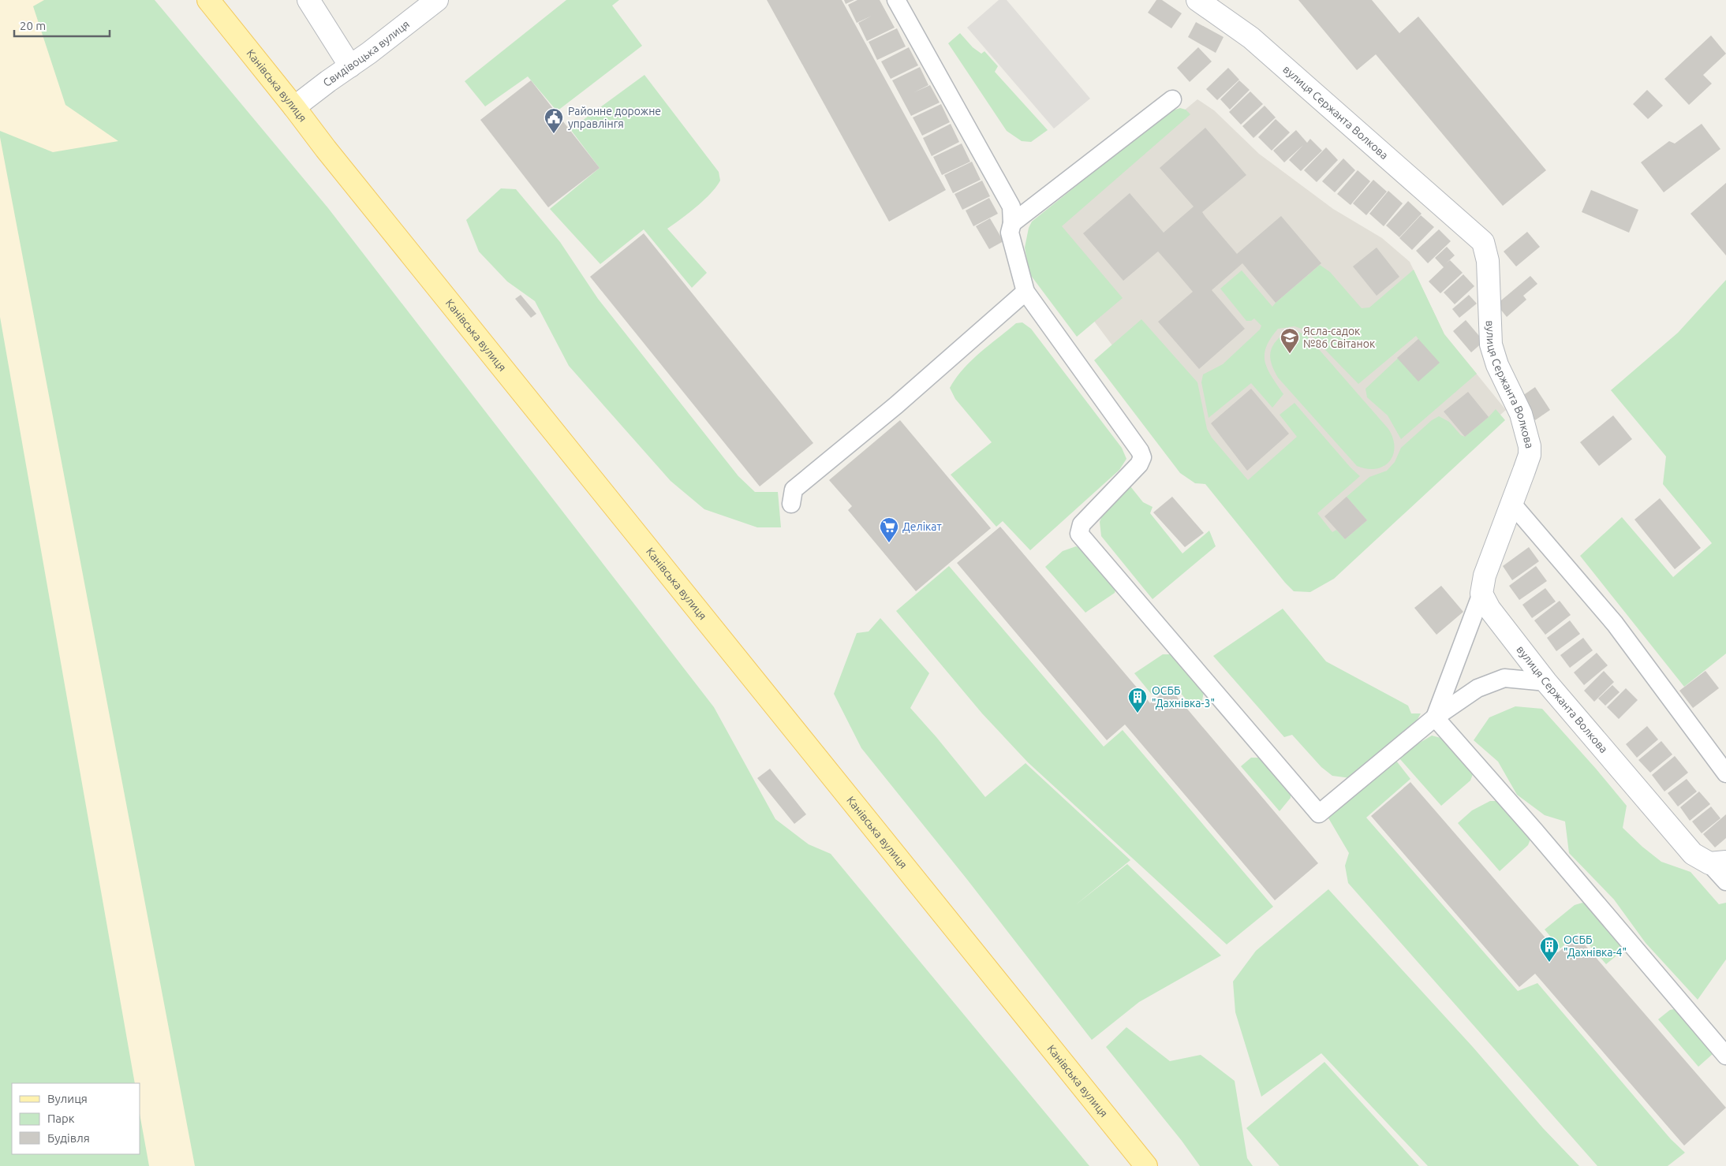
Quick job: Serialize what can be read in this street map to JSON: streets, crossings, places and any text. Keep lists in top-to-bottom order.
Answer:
{
  "streets": {
    "main road": ["Канівська вулиця"],
    "street": ["Свидівоцька вулиця", "вулиця Сержанта Волкова"]
  },
  "crossings": [
    ["Свидівоцька вулиця", "Канівська вулиця"]
  ],
  "places": {
    "public building": ["Районне дорожне управлінгя"],
    "school or university": ["Ясла-садок №86 Світанок"],
    "supermarket": ["Делікат"],
    "building": ["ОСББ \"Дахнівка-3\"", "ОСББ \"Дахнівка-4\""]
  },
  "legend": ["Вулиця", "Парк", "Будівля"],
  "scale_bar": "20 m"
}
